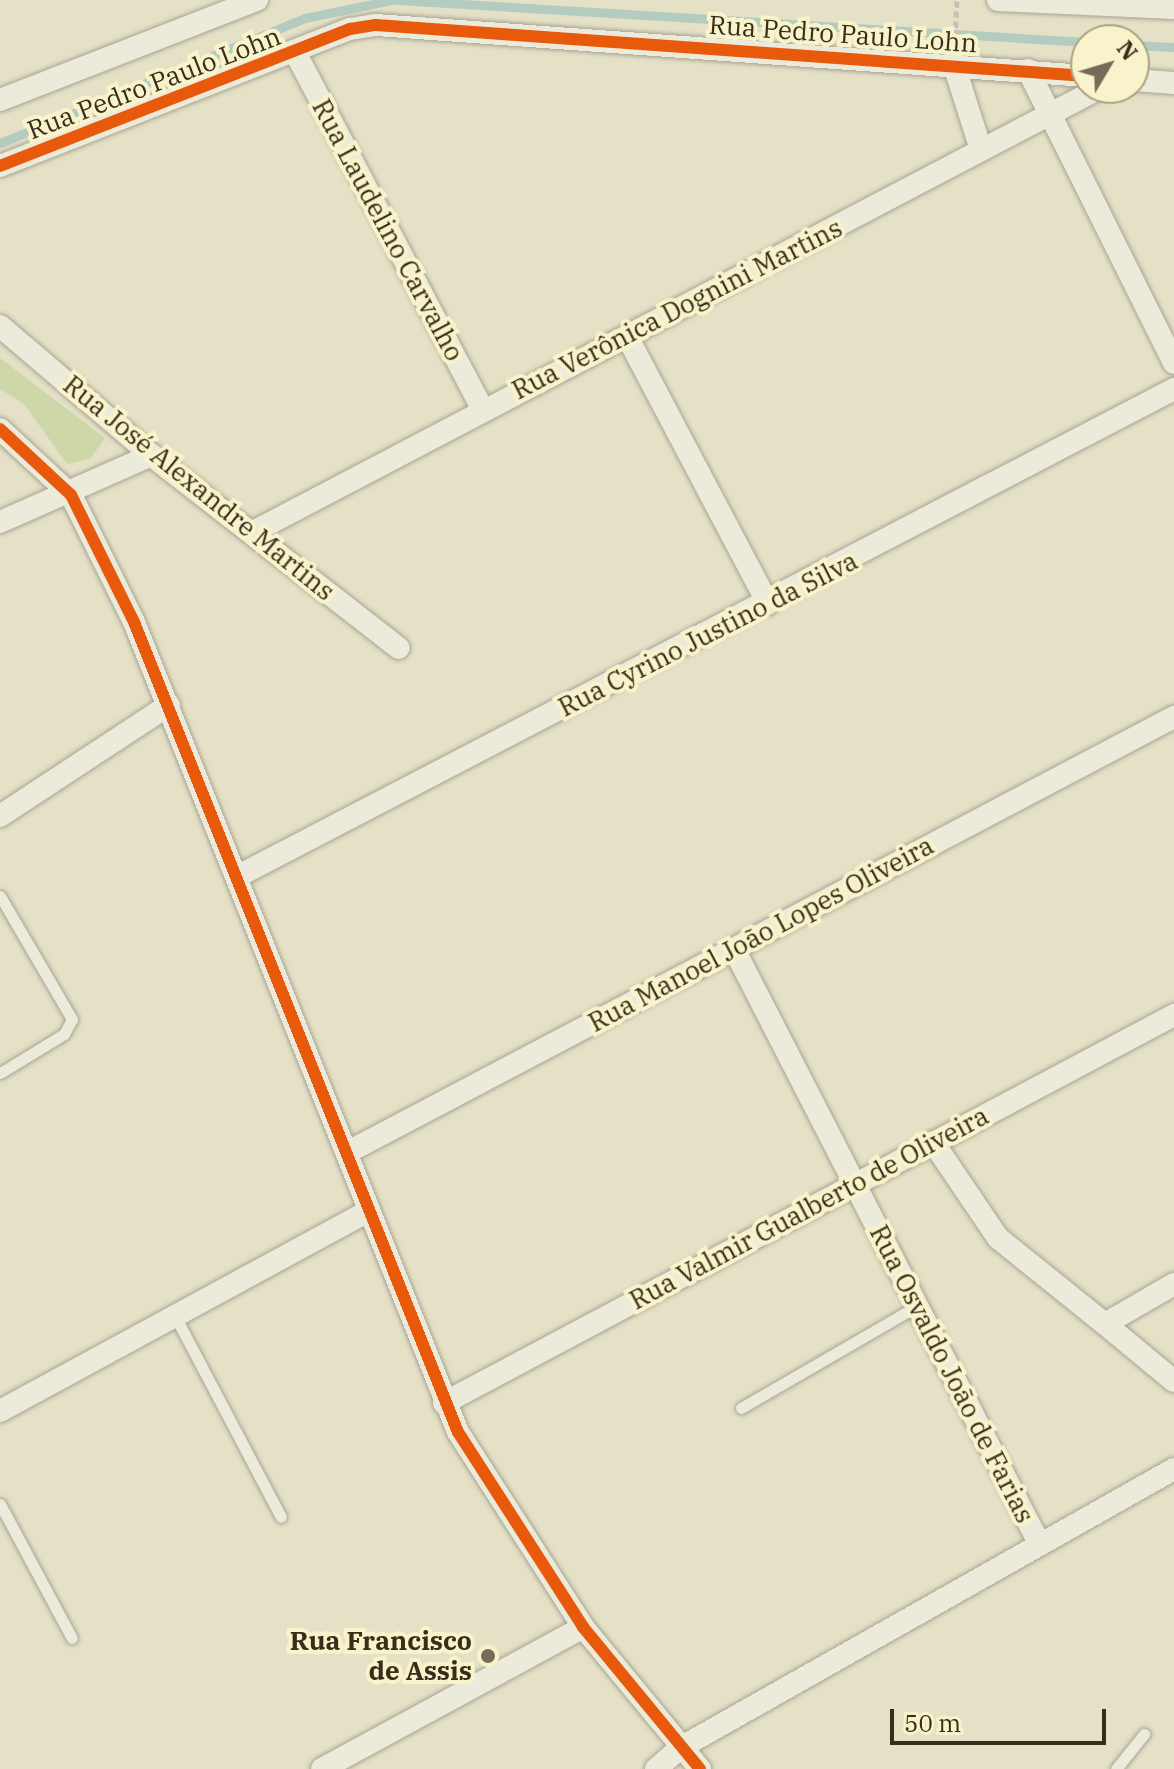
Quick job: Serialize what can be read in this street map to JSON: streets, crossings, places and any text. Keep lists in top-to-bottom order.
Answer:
{
  "streets": {
    "street": [
      "Rua Pedro Paulo Lohn",
      "Rua Laudelino Carvalho",
      "Rua Verônica Dognini Martins",
      "Rua José Alexandre Martins",
      "Rua Cyrino Justino da Silva",
      "Rua Manoel João Lopes Oliveira",
      "Rua Valmir Gualberto de Oliveira",
      "Rua Osvaldo João de Farias"
    ]
  },
  "crossings": [
    ["Rua Pedro Paulo Lohn", "Rua Laudelino Carvalho"],
    ["Rua Laudelino Carvalho", "Rua Verônica Dognini Martins"],
    ["Rua Verônica Dognini Martins", "Rua José Alexandre Martins"],
    ["Rua Manoel João Lopes Oliveira", "Rua Osvaldo João de Farias"],
    ["Rua Valmir Gualberto de Oliveira", "Rua Osvaldo João de Farias"]
  ],
  "places": ["Rua Francisco de Assis"],
  "scale_bar": "50 m",
  "north": "top right"
}
